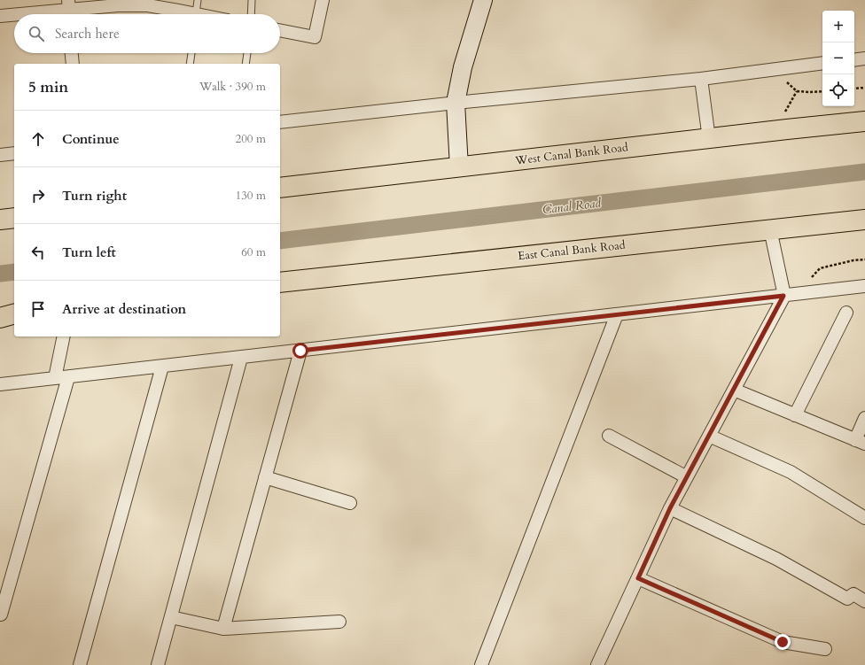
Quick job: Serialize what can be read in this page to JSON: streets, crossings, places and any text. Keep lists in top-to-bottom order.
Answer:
{
  "streets": {
    "highway": ["West Canal Bank Road", "East Canal Bank Road"]
  },
  "water": ["Canal Road"],
  "page": {
    "map_buttons": ["+", "−"],
    "search": "Search here",
    "heading": ["5 min", "Walk · 390 m"],
    "list": [
      ["Continue", "200 m"],
      ["Turn right", "130 m"],
      ["Turn left", "60 m"],
      "Arrive at destination"
    ]
  }
}
